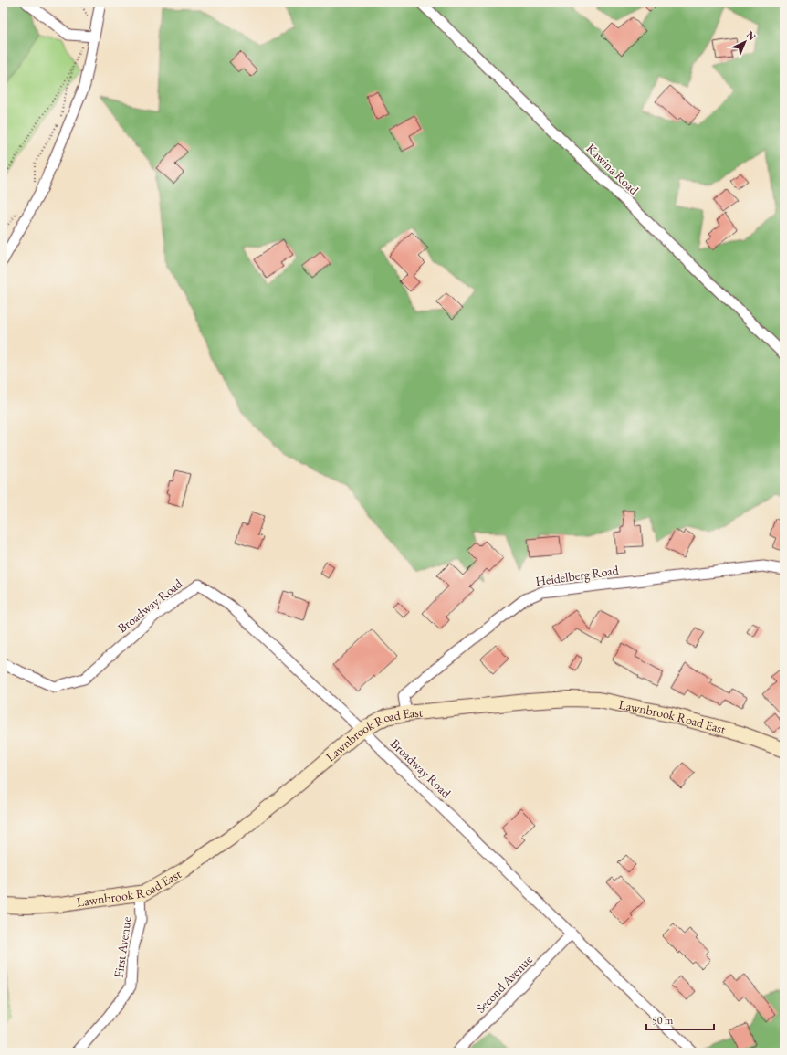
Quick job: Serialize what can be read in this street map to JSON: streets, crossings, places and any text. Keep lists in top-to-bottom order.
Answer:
{
  "streets": {
    "street": [
      "Kawina Road",
      "Heidelberg Road",
      "Broadway Road",
      "Lawnbrook Road East",
      "First Avenue",
      "Second Avenue"
    ]
  },
  "crossings": [
    ["Heidelberg Road", "Lawnbrook Road East"],
    ["Broadway Road", "Lawnbrook Road East"],
    ["Broadway Road", "Second Avenue"],
    ["Lawnbrook Road East", "First Avenue"]
  ],
  "scale_bar": "50 m",
  "north": "top right"
}
